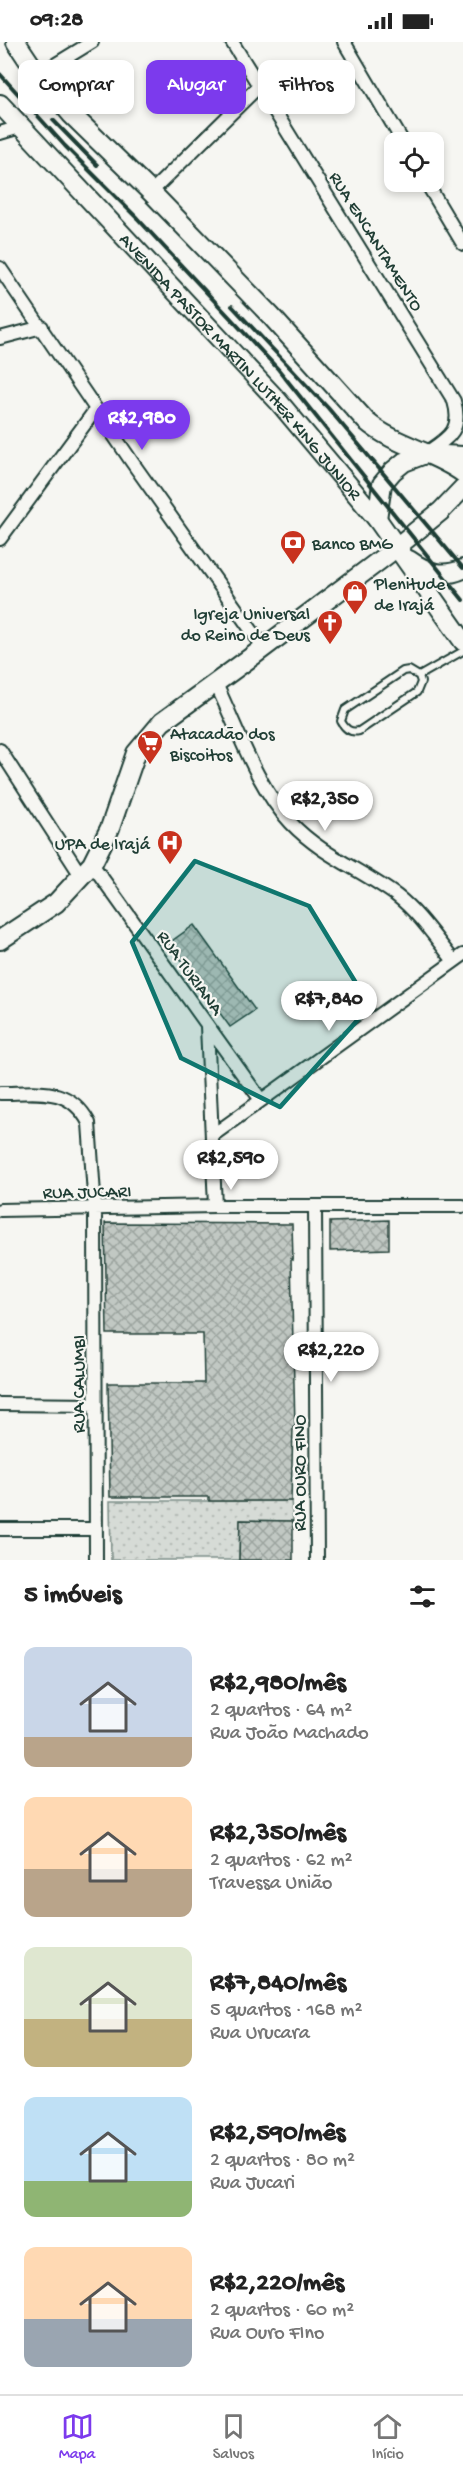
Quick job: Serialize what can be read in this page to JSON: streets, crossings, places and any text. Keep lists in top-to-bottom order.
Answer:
{
  "streets": {
    "main road": ["AVENIDA PASTOR MARTIN LUTHER KING JUNIOR"],
    "street": [
      "RUA ENCANTAMENTO",
      "RUA TURIANA",
      "RUA JUCARI",
      "RUA CALUMBI",
      "RUA OURO FINO"
    ]
  },
  "crossings": [
    ["RUA JUCARI", "RUA CALUMBI"],
    ["RUA JUCARI", "RUA OURO FINO"]
  ],
  "places": {
    "bank": ["Banco BMG"],
    "shop": ["Plenitude de Irajá"],
    "church": ["Igreja Universal do Reino de Deus"],
    "supermarket": ["Atacadão dos Biscoitos"],
    "hospital": ["UPA de Irajá"]
  },
  "page": {
    "status": "09:28",
    "chip": ["Comprar", "Alugar", "Filtros"],
    "price": [
      "R$2,980",
      "R$2,350",
      "R$7,840",
      "R$2,590",
      "R$2,220"
    ],
    "heading": "5 imóveis",
    "list": [
      {
        "name": "R$2,980/mês",
        "note": "2 quartos · 64 m² · Rua João Machado"
      },
      {
        "name": "R$2,350/mês",
        "note": "2 quartos · 62 m² · Travessa União"
      },
      {
        "name": "R$7,840/mês",
        "note": "5 quartos · 168 m² · Rua Urucara"
      },
      {
        "name": "R$2,590/mês",
        "note": "2 quartos · 80 m² · Rua Jucari"
      },
      {
        "name": "R$2,220/mês",
        "note": "2 quartos · 60 m² · Rua Ouro FIno"
      }
    ],
    "tabs": ["Mapa", "Salvos", "Início"]
  }
}
